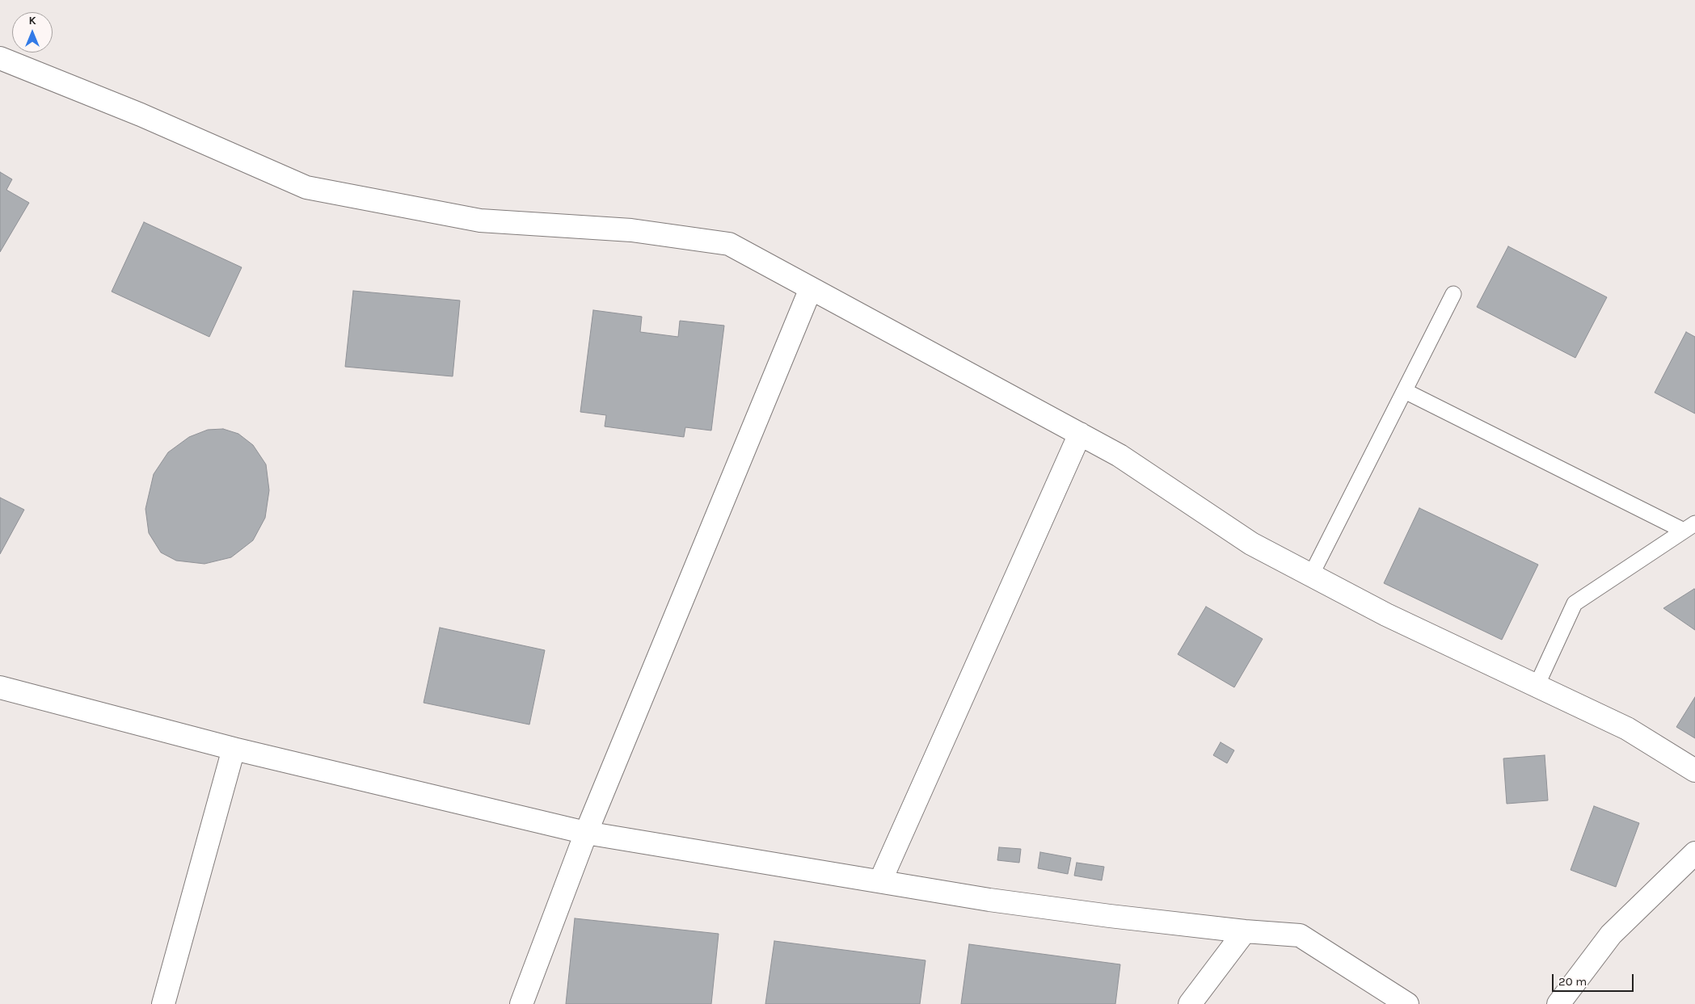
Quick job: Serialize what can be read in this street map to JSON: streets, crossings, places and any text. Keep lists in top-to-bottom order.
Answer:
{
  "scale_bar": "20 m",
  "north": "top"
}
